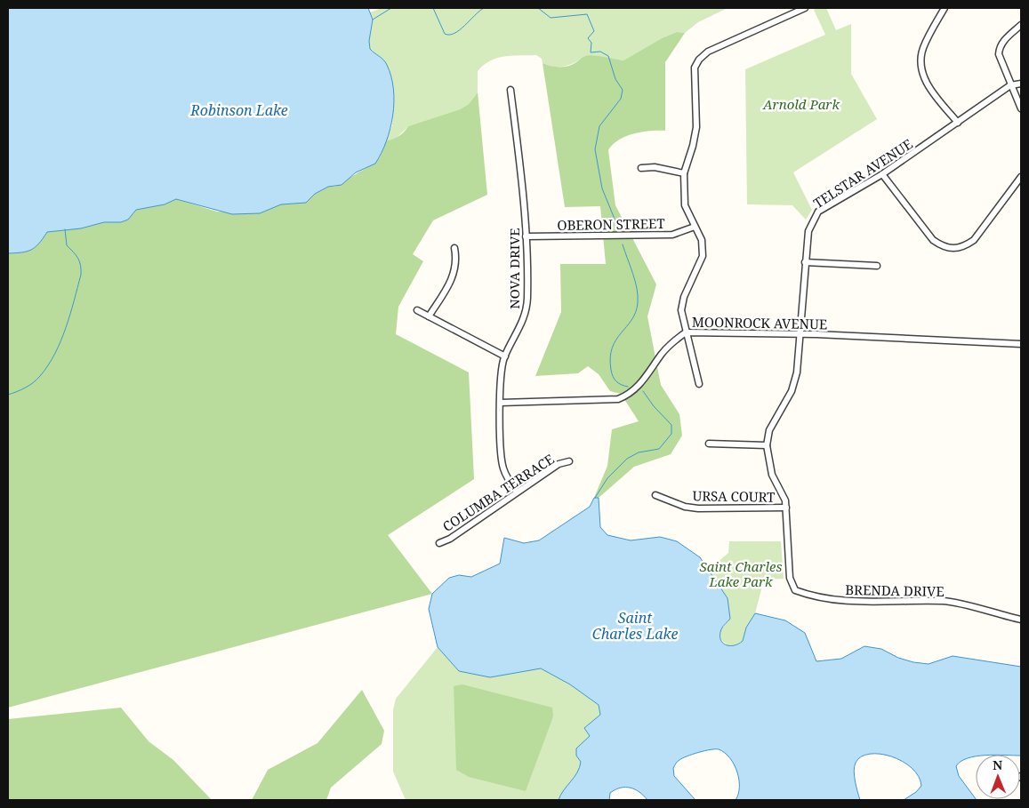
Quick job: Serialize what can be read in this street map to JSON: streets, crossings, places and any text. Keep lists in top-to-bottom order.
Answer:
{
  "streets": {
    "street": [
      "TELSTAR AVENUE",
      "OBERON STREET",
      "NOVA DRIVE",
      "MOONROCK AVENUE",
      "COLUMBA TERRACE",
      "URSA COURT",
      "BRENDA DRIVE"
    ]
  },
  "crossings": [
    ["TELSTAR AVENUE", "MOONROCK AVENUE"],
    ["TELSTAR AVENUE", "BRENDA DRIVE"],
    ["OBERON STREET", "NOVA DRIVE"],
    ["NOVA DRIVE", "MOONROCK AVENUE"],
    ["NOVA DRIVE", "COLUMBA TERRACE"],
    ["MOONROCK AVENUE", "BRENDA DRIVE"],
    ["URSA COURT", "BRENDA DRIVE"]
  ],
  "water": ["Robinson Lake", "Saint Charles Lake"],
  "parks": ["Arnold Park", "Saint Charles Lake Park"],
  "north": "top"
}
